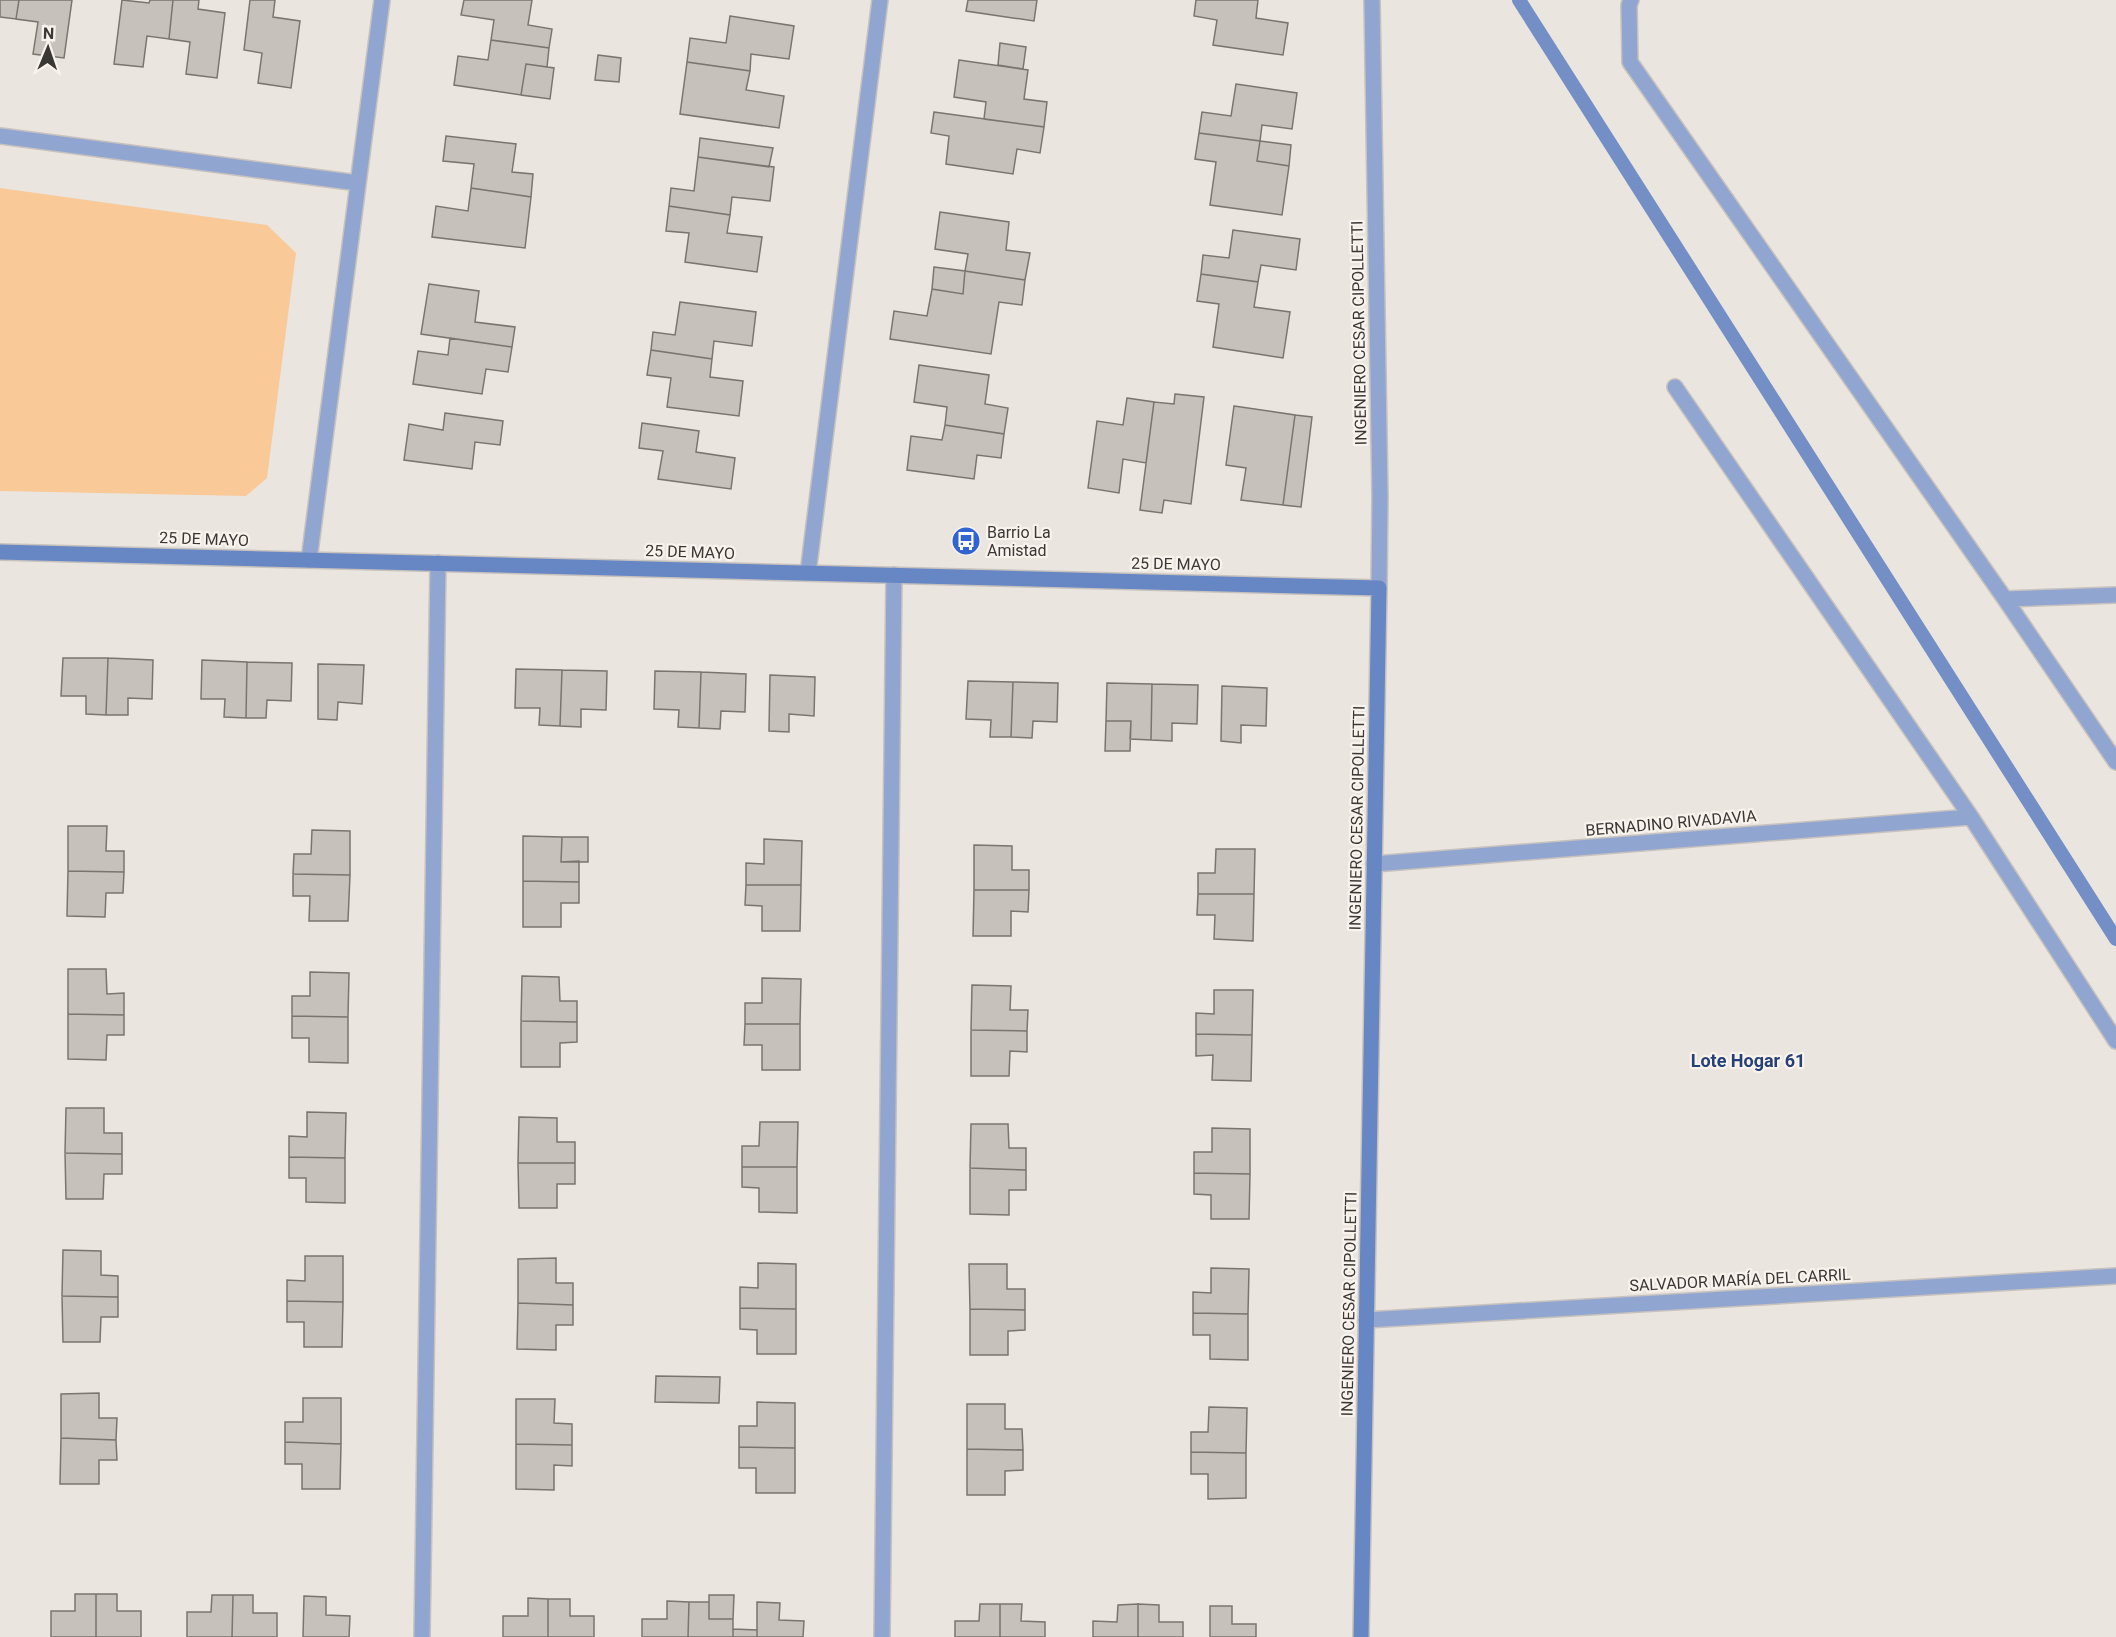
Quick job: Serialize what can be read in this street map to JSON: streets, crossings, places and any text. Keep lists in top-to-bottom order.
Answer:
{
  "streets": {
    "street": [
      "INGENIERO CESAR CIPOLLETTI",
      "25 DE MAYO",
      "BERNADINO RIVADAVIA",
      "SALVADOR MARÍA DEL CARRIL"
    ]
  },
  "crossings": [
    ["INGENIERO CESAR CIPOLLETTI", "25 DE MAYO"],
    ["INGENIERO CESAR CIPOLLETTI", "BERNADINO RIVADAVIA"],
    ["INGENIERO CESAR CIPOLLETTI", "SALVADOR MARÍA DEL CARRIL"]
  ],
  "districts": ["Lote Hogar 61"],
  "places": {
    "bus stop": ["Barrio La Amistad"]
  },
  "north": "top"
}
